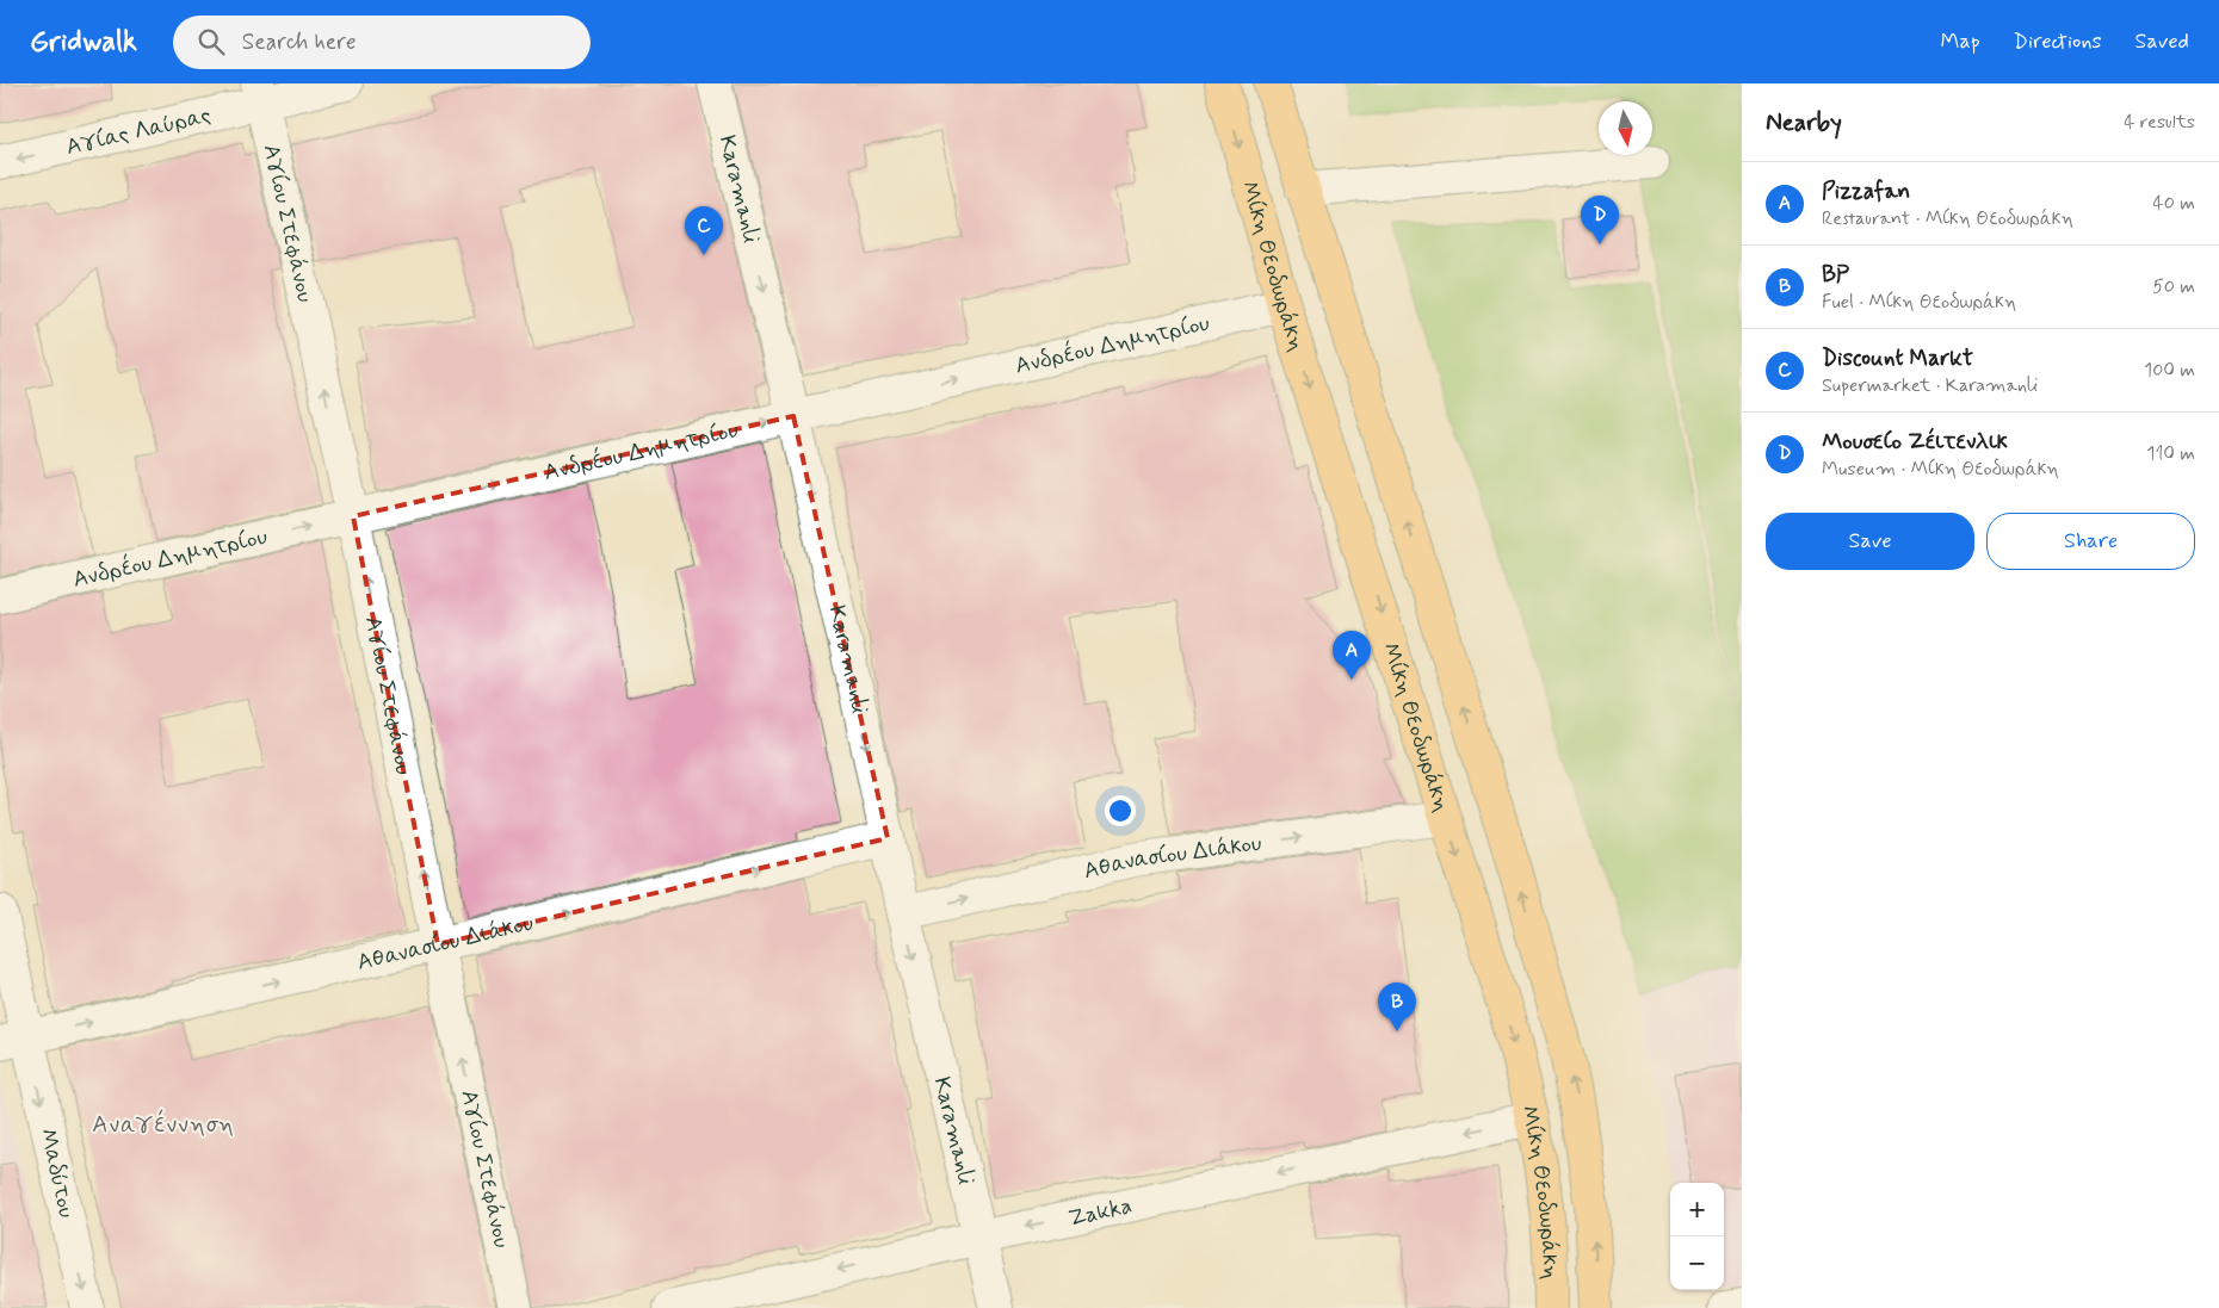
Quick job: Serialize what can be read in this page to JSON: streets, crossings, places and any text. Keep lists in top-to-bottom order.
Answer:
{
  "streets": {
    "highway": ["Μίκη Θεοδωράκη"],
    "street": [
      "Αγίας Λαύρας",
      "Karamanli",
      "Αγίου Στεφάνου",
      "Ανδρέου Δημητρίου",
      "Αθανασίου Διάκου",
      "Μαδύτου",
      "Zakka"
    ]
  },
  "crossings": [
    ["Αγίας Λαύρας", "Αγίου Στεφάνου"],
    ["Karamanli", "Ανδρέου Δημητρίου"],
    ["Karamanli", "Αθανασίου Διάκου"],
    ["Karamanli", "Zakka"],
    ["Αγίου Στεφάνου", "Ανδρέου Δημητρίου"],
    ["Αγίου Στεφάνου", "Αθανασίου Διάκου"],
    ["Μίκη Θεοδωράκη", "Ανδρέου Δημητρίου"],
    ["Μίκη Θεοδωράκη", "Αθανασίου Διάκου"],
    ["Μίκη Θεοδωράκη", "Zakka"],
    ["Αθανασίου Διάκου", "Μαδύτου"]
  ],
  "one_way": [
    "Αγίας Λαύρας",
    "Karamanli",
    "Αγίου Στεφάνου",
    "Ανδρέου Δημητρίου",
    "Αθανασίου Διάκου",
    "Μαδύτου",
    "Zakka"
  ],
  "districts": ["Αναγέννηση"],
  "north": "bottom",
  "page": {
    "header": "Gridwalk",
    "search": "Search here",
    "nav": ["Map", "Directions", "Saved"],
    "heading": ["Nearby", "4 results"],
    "list": [
      {
        "mark": "A",
        "name": "Pizzafan",
        "note": "Restaurant · Μίκη Θεοδωράκη",
        "value": "40 m"
      },
      {
        "mark": "B",
        "name": "BP",
        "note": "Fuel · Μίκη Θεοδωράκη",
        "value": "50 m"
      },
      {
        "mark": "C",
        "name": "Discount Markt",
        "note": "Supermarket · Karamanli",
        "value": "100 m"
      },
      {
        "mark": "D",
        "name": "Μουσείο Ζέιτενλικ",
        "note": "Museum · Μίκη Θεοδωράκη",
        "value": "110 m"
      }
    ],
    "pins": [
      "D",
      "C",
      "A",
      "B"
    ],
    "buttons": ["Save", "Share"],
    "map_buttons": ["+", "−"]
  }
}
